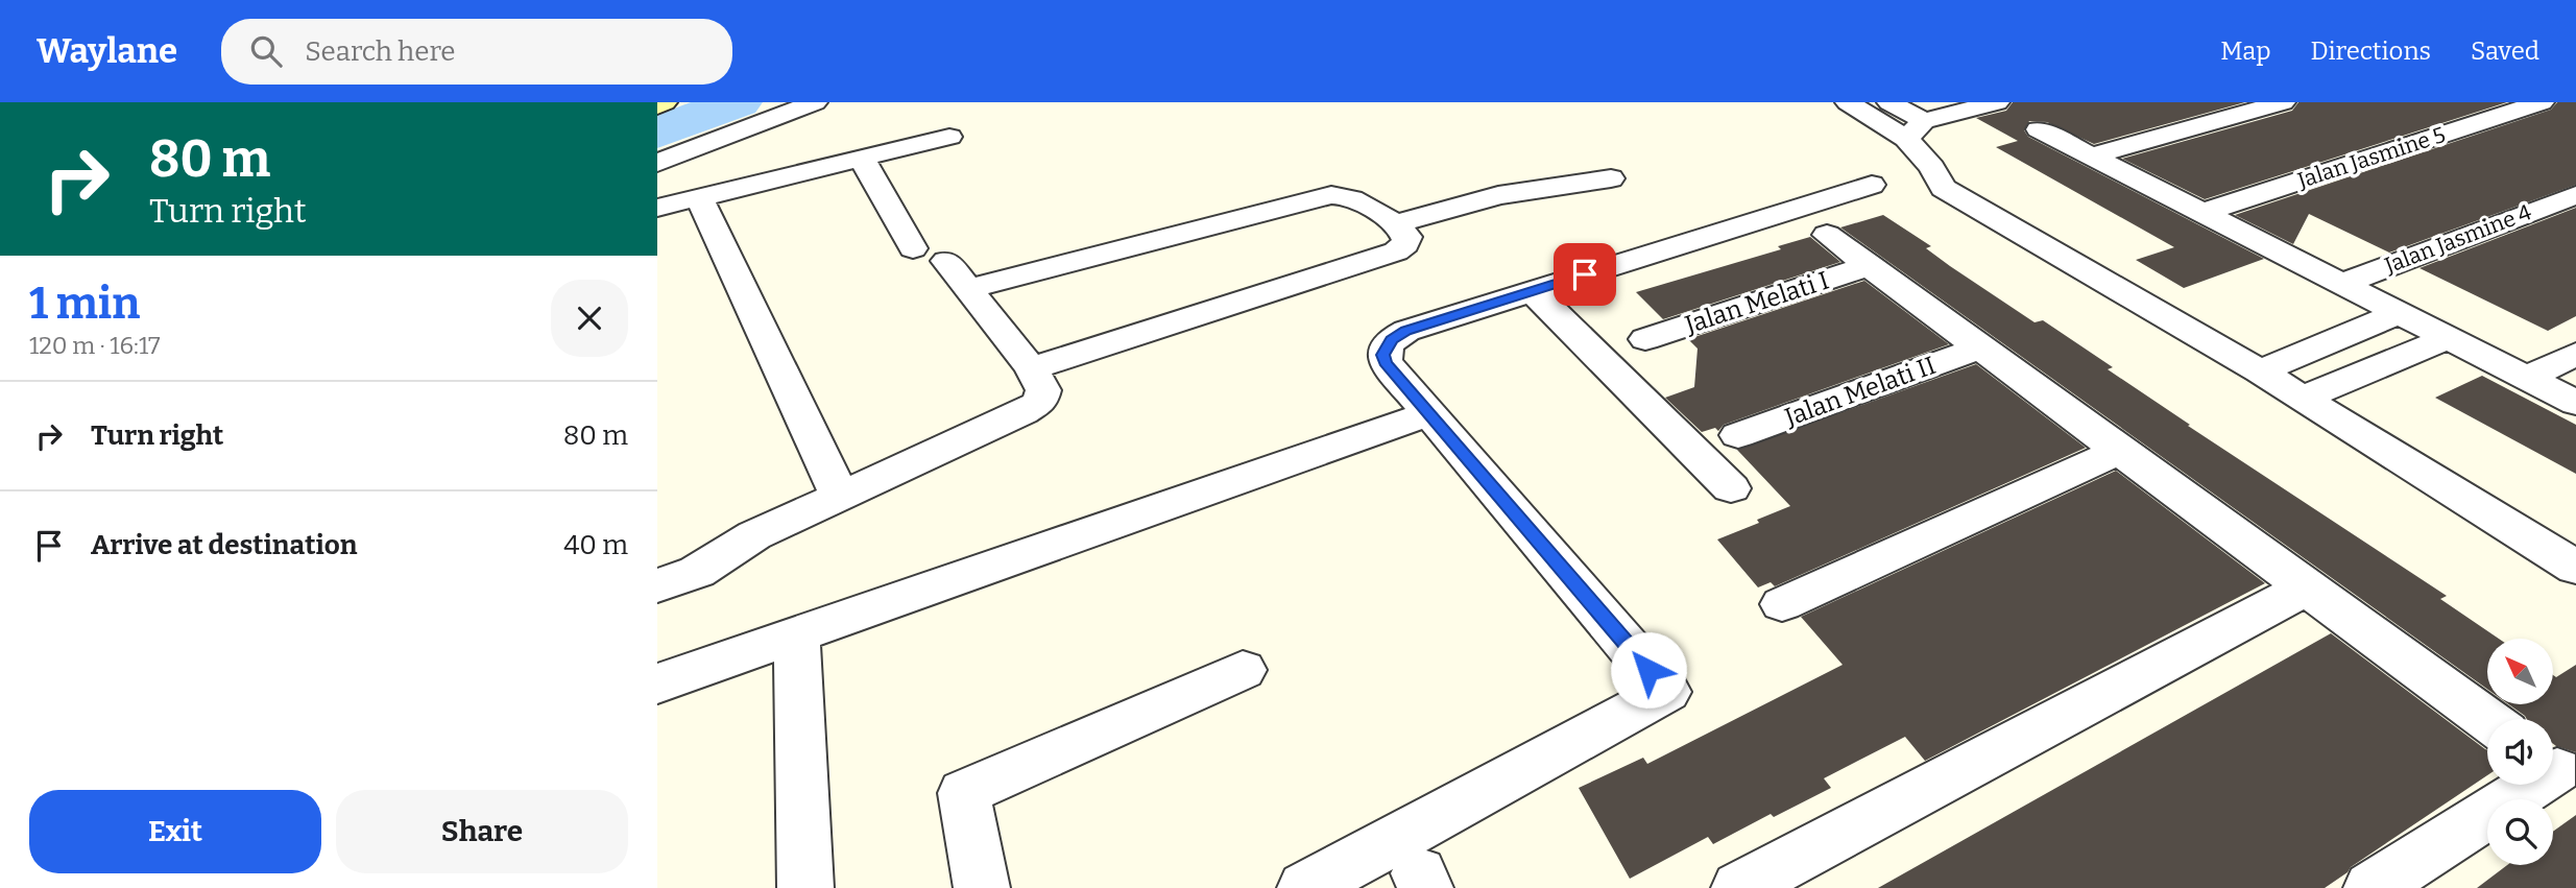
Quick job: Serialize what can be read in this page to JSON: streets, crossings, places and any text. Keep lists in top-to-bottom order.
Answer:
{
  "streets": {
    "street": [
      "Jalan Jasmine 5",
      "Jalan Jasmine 4",
      "Jalan Melati I",
      "Jalan Melati II"
    ]
  },
  "north": "top left",
  "page": {
    "header": "Waylane",
    "search": "Search here",
    "nav": ["Map", "Directions", "Saved"],
    "turn": ["80 m", "Turn right"],
    "heading": ["1 min", "120 m · 16:17"],
    "list": [
      {
        "name": "Turn right",
        "value": "80 m"
      },
      {
        "name": "Arrive at destination",
        "value": "40 m"
      }
    ],
    "buttons": ["Exit", "Share"]
  }
}
